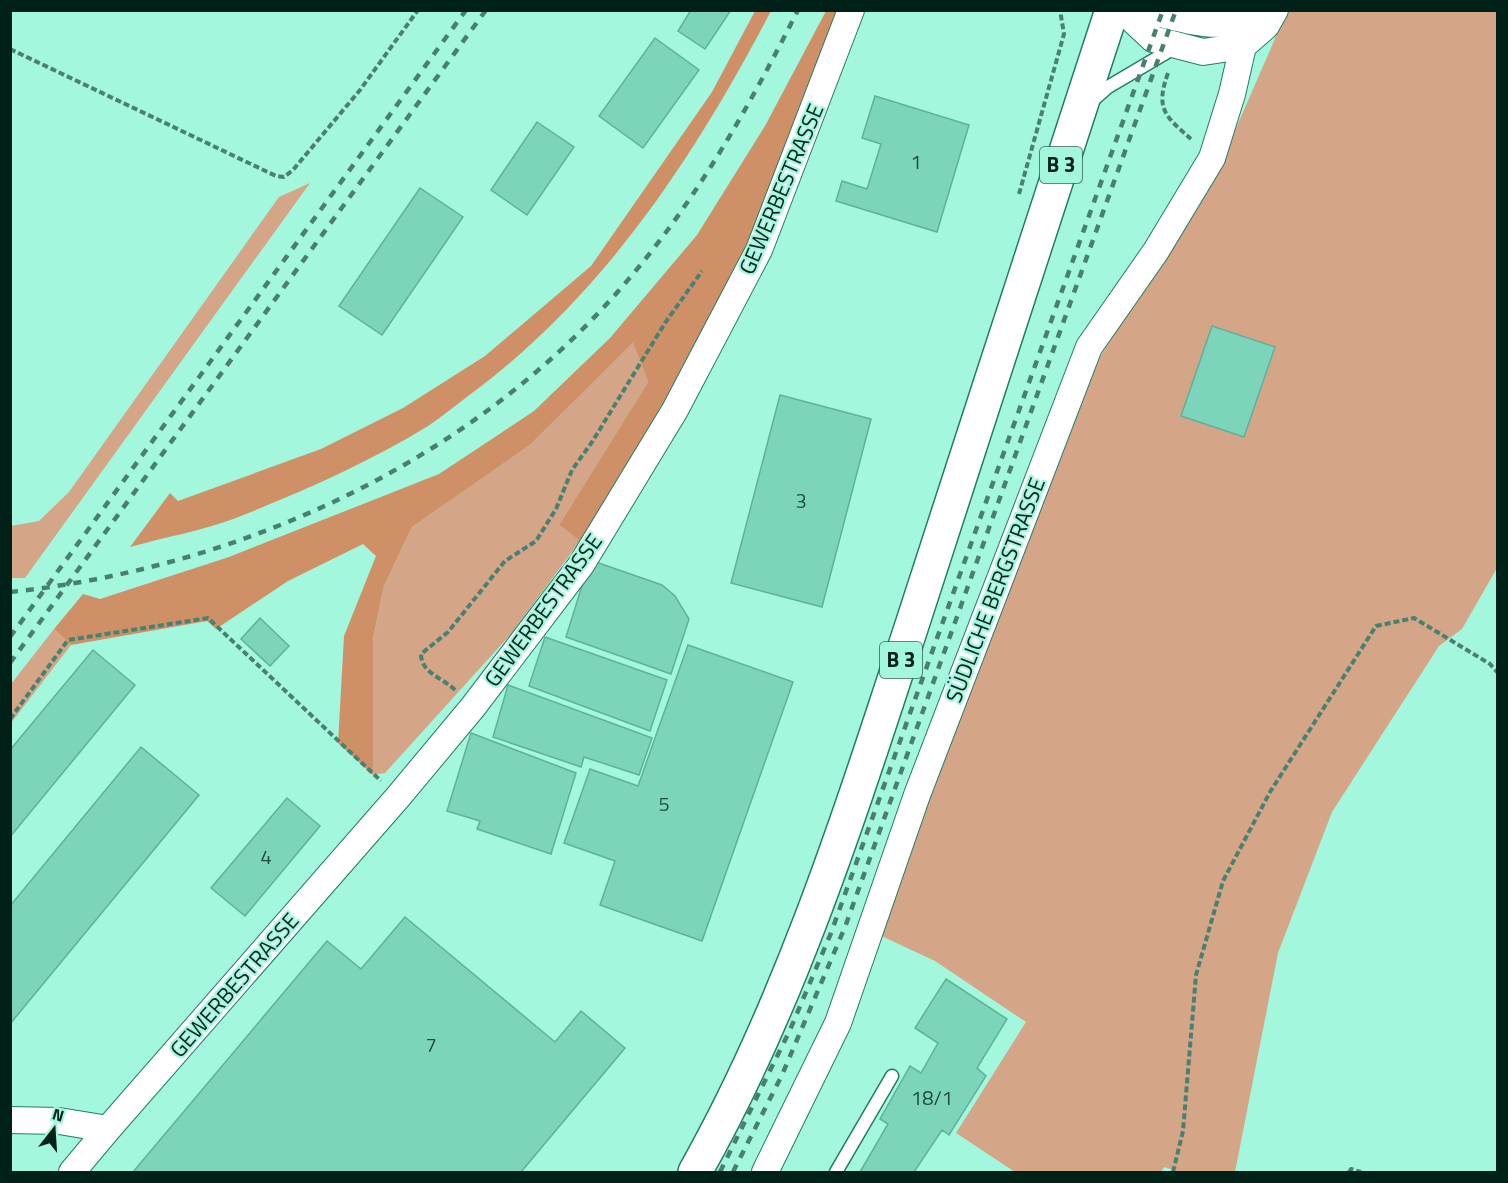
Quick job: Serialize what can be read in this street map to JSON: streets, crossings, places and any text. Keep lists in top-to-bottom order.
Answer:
{
  "streets": {
    "main road": ["B 3"],
    "street": ["GEWERBESTRASSE", "SÜDLICHE BERGSTRASSE"]
  },
  "house_numbers": [
    "1",
    "3",
    "5",
    "4",
    "7",
    "18/1"
  ],
  "north": "top"
}
